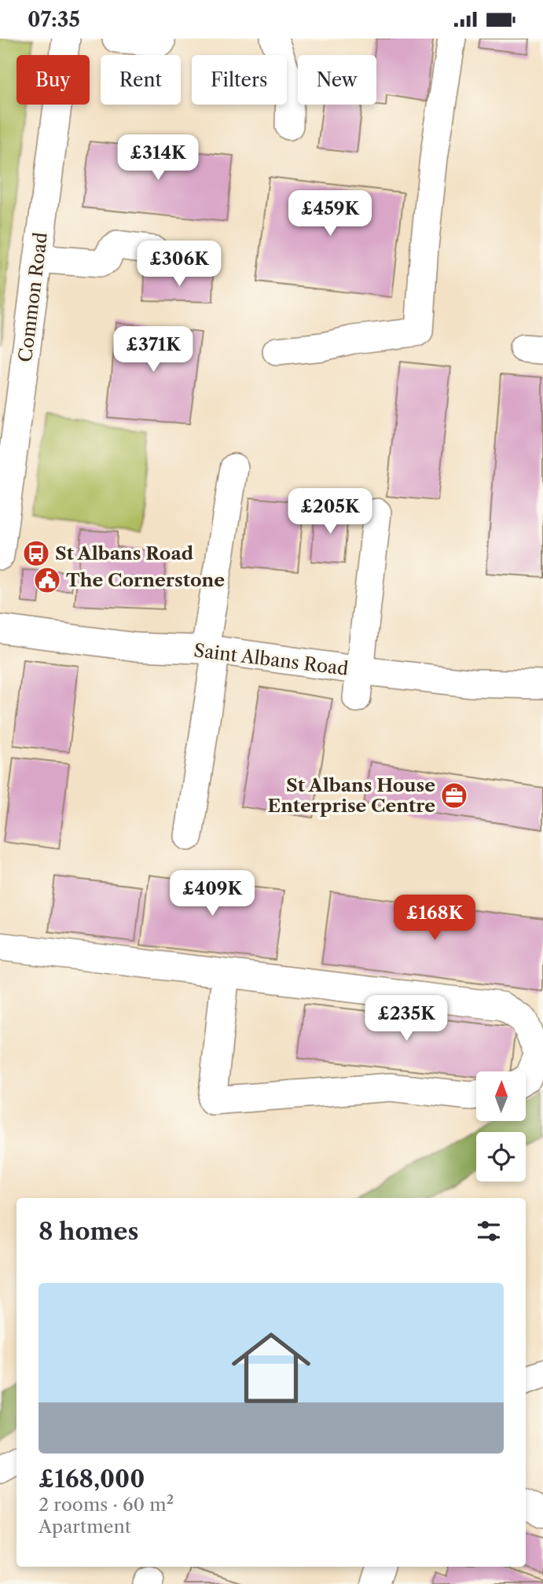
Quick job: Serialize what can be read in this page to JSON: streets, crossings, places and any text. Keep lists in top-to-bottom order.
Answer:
{
  "streets": {
    "street": ["Common Road", "Saint Albans Road"]
  },
  "places": {
    "bus stop": ["St Albans Road"],
    "public building": ["The Cornerstone"],
    "office": ["St Albans House Enterprise Centre"]
  },
  "north": "top",
  "page": {
    "status": "07:35",
    "chip": [
      "Buy",
      "Rent",
      "Filters",
      "New"
    ],
    "price": [
      "£314K",
      "£459K",
      "£306K",
      "£371K",
      "£205K",
      "£409K",
      "£168K",
      "£235K"
    ],
    "heading": "8 homes",
    "list": [
      {
        "name": "£168,000",
        "note": "2 rooms · 60 m² · Apartment"
      }
    ]
  }
}
